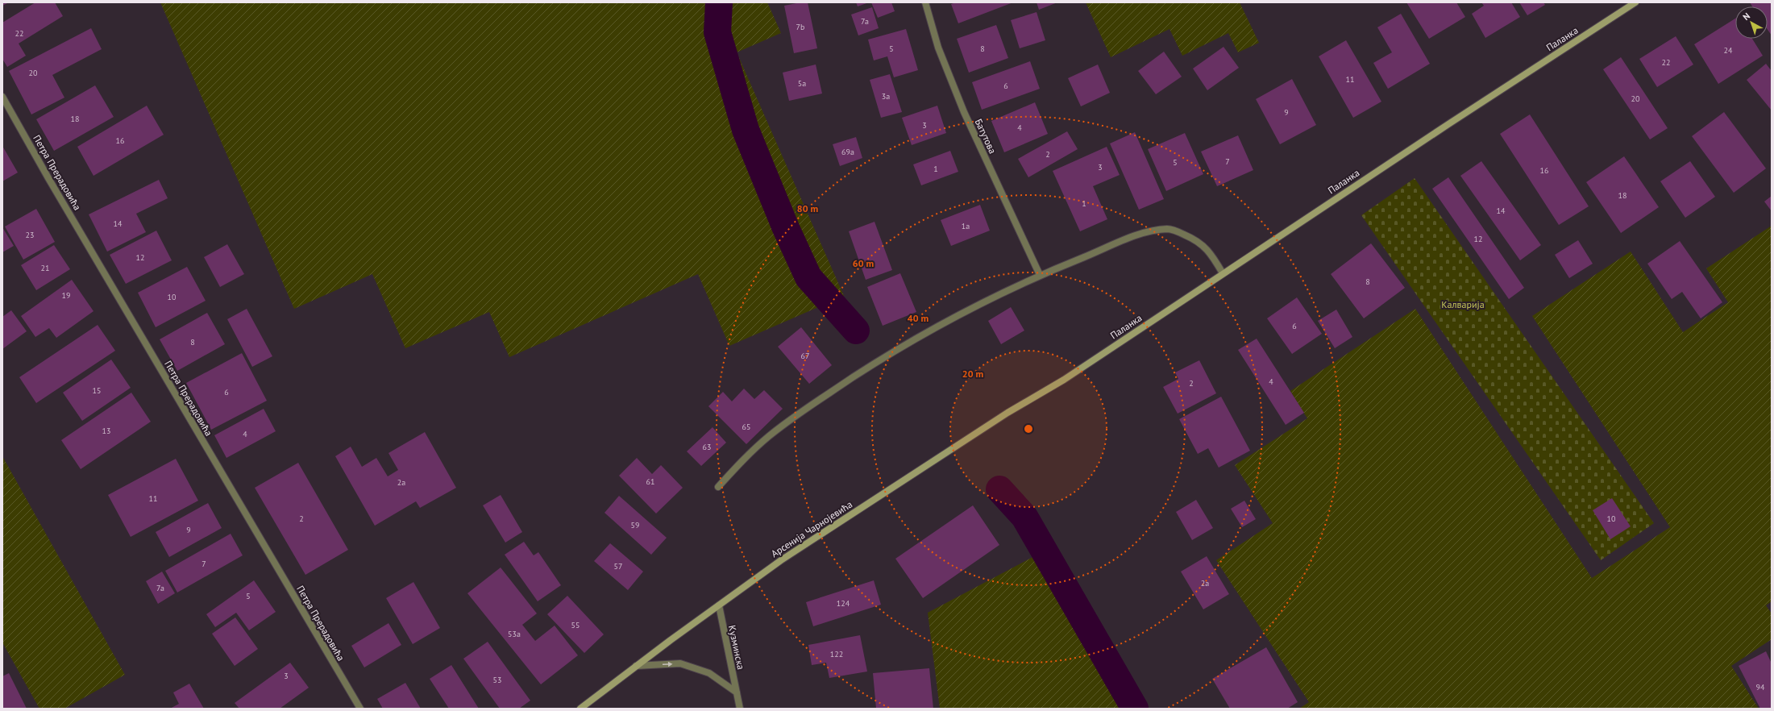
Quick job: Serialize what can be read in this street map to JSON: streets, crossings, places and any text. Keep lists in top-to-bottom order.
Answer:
{
  "streets": {
    "main road": ["Паланка", "Арсенија Чарнојевића"],
    "street": ["Батутова", "Петра Прерадовића", "Кузминска"]
  },
  "crossings": [
    ["Паланка", "Арсенија Чарнојевића"],
    ["Арсенија Чарнојевића", "Кузминска"]
  ],
  "parks": ["Калварија"],
  "house_numbers": [
    "7a",
    "7b",
    "22",
    "5",
    "8",
    "24",
    "22",
    "20",
    "11",
    "5a",
    "6",
    "3a",
    "20",
    "9",
    "18",
    "3",
    "4",
    "16",
    "69a",
    "2",
    "7",
    "5",
    "3",
    "1",
    "16",
    "18",
    "1",
    "14",
    "14",
    "1a",
    "23",
    "12",
    "12",
    "21",
    "8",
    "19",
    "10",
    "6",
    "8",
    "67",
    "4",
    "2",
    "15",
    "6",
    "65",
    "13",
    "4",
    "63",
    "61",
    "2a",
    "11",
    "2",
    "10",
    "59",
    "9",
    "7",
    "57",
    "2a",
    "7a",
    "5",
    "124",
    "55",
    "53a",
    "122",
    "3",
    "53",
    "94"
  ],
  "north": "top left",
  "rings": [
    "80 m",
    "60 m",
    "40 m",
    "20 m"
  ]
}
